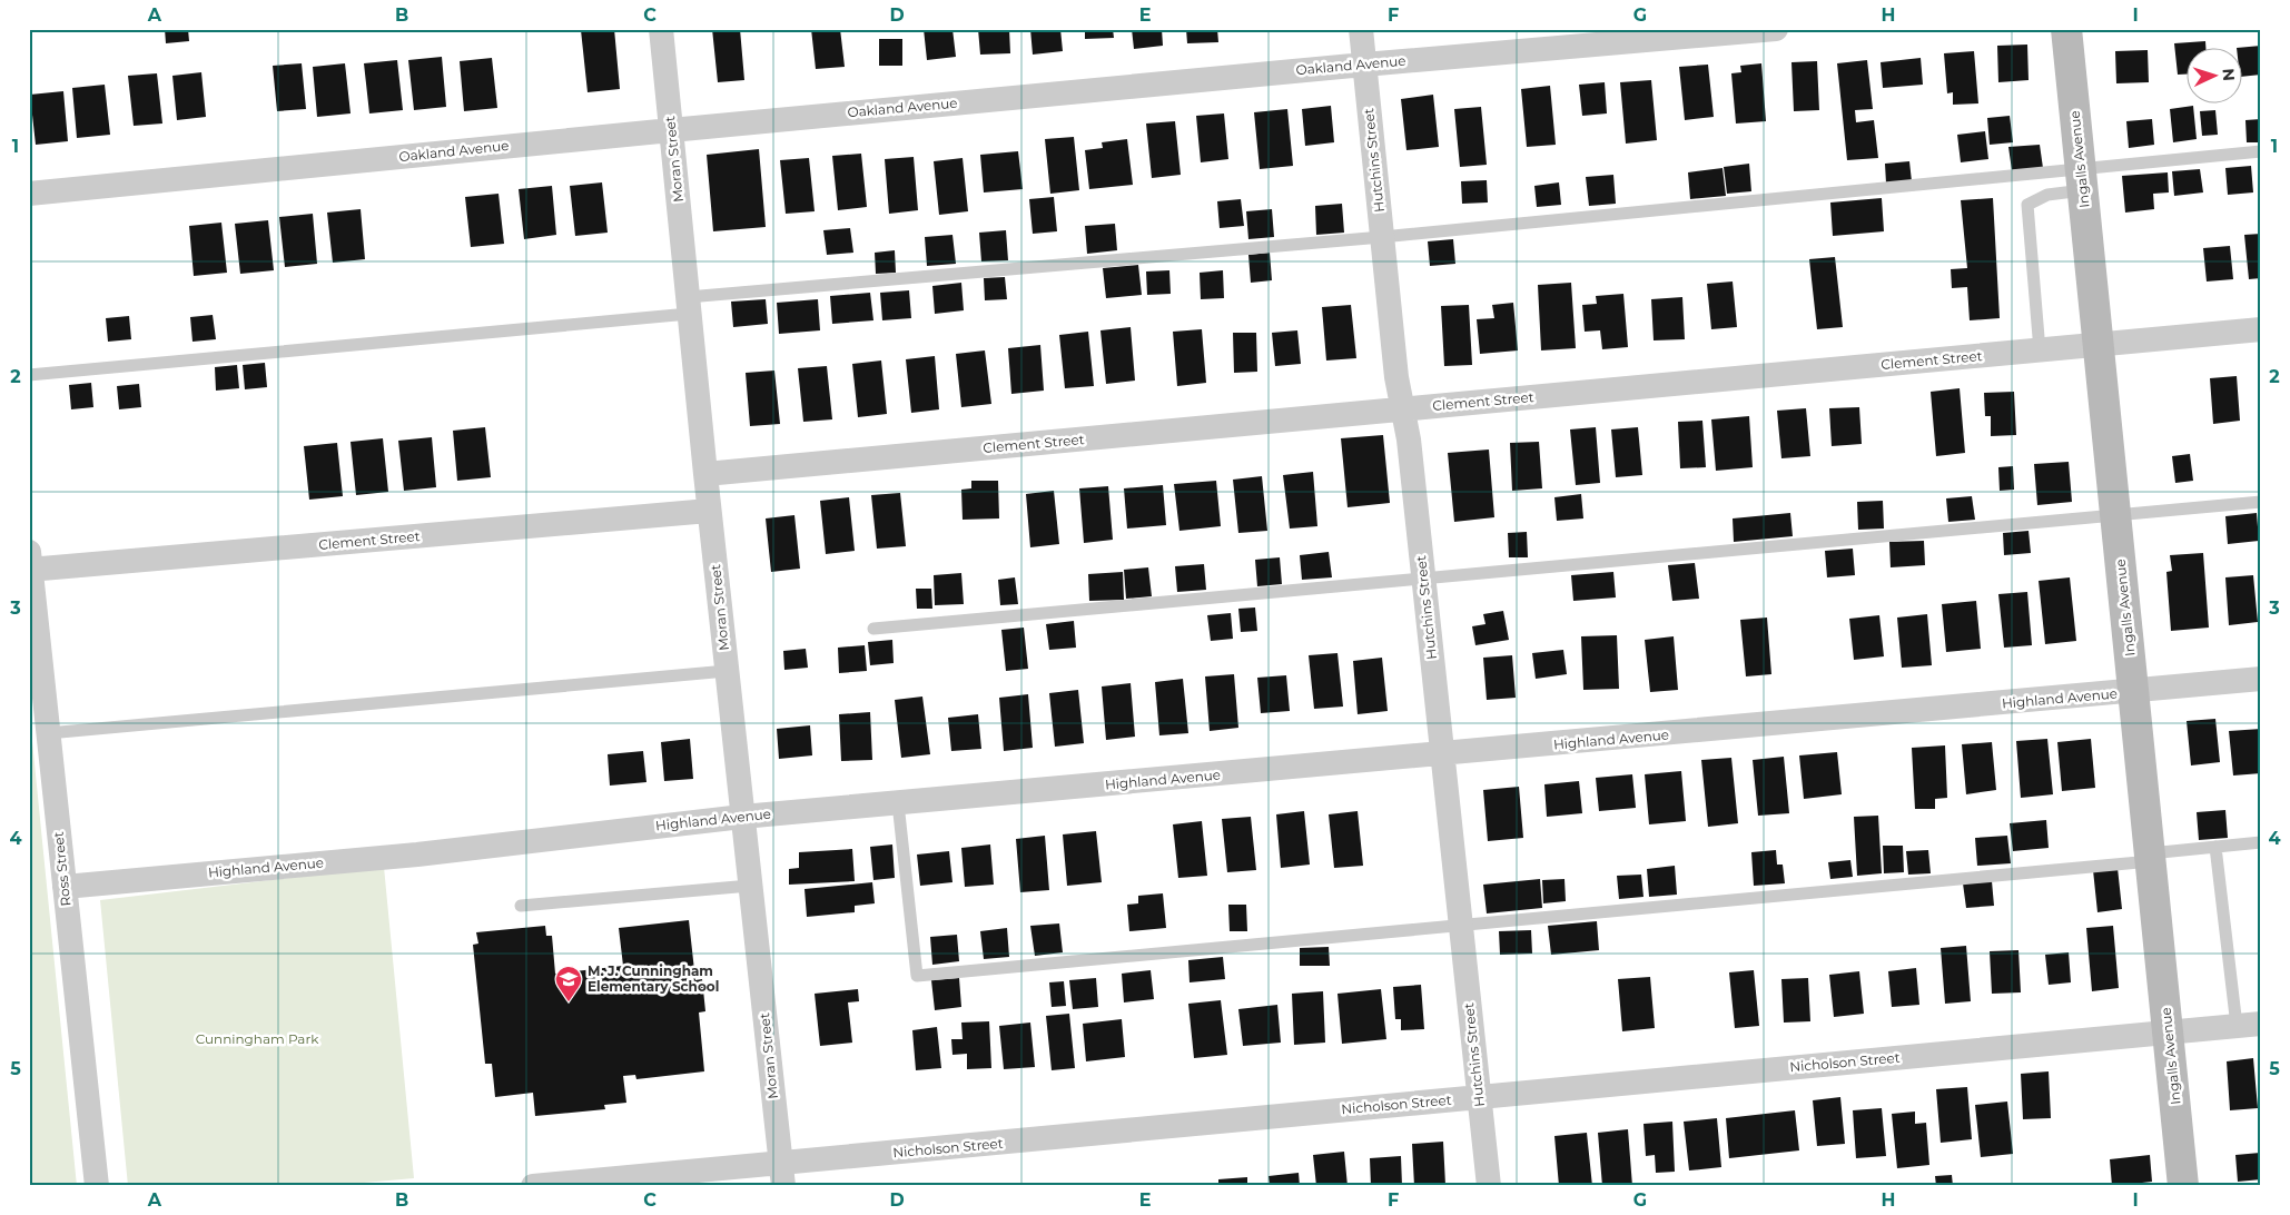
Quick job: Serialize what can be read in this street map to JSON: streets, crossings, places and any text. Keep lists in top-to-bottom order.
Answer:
{
  "streets": {
    "street": [
      "Oakland Avenue",
      "Moran Street",
      "Ingalls Avenue",
      "Hutchins Street",
      "Clement Street",
      "Highland Avenue",
      "Ross Street",
      "Nicholson Street"
    ]
  },
  "crossings": [
    ["Oakland Avenue", "Moran Street"],
    ["Oakland Avenue", "Hutchins Street"],
    ["Moran Street", "Clement Street"],
    ["Moran Street", "Highland Avenue"],
    ["Moran Street", "Nicholson Street"],
    ["Ingalls Avenue", "Clement Street"],
    ["Ingalls Avenue", "Highland Avenue"],
    ["Ingalls Avenue", "Nicholson Street"],
    ["Hutchins Street", "Clement Street"],
    ["Hutchins Street", "Highland Avenue"],
    ["Hutchins Street", "Nicholson Street"],
    ["Clement Street", "Ross Street"],
    ["Highland Avenue", "Ross Street"]
  ],
  "parks": ["Cunningham Park"],
  "places": {
    "school or university": ["M. J. Cunningham Elementary School"]
  },
  "north": "right",
  "grid": {
    "columns": [
      "A",
      "B",
      "C",
      "D",
      "E",
      "F",
      "G",
      "H",
      "I"
    ],
    "rows": [
      "1",
      "2",
      "3",
      "4",
      "5"
    ]
  }
}
